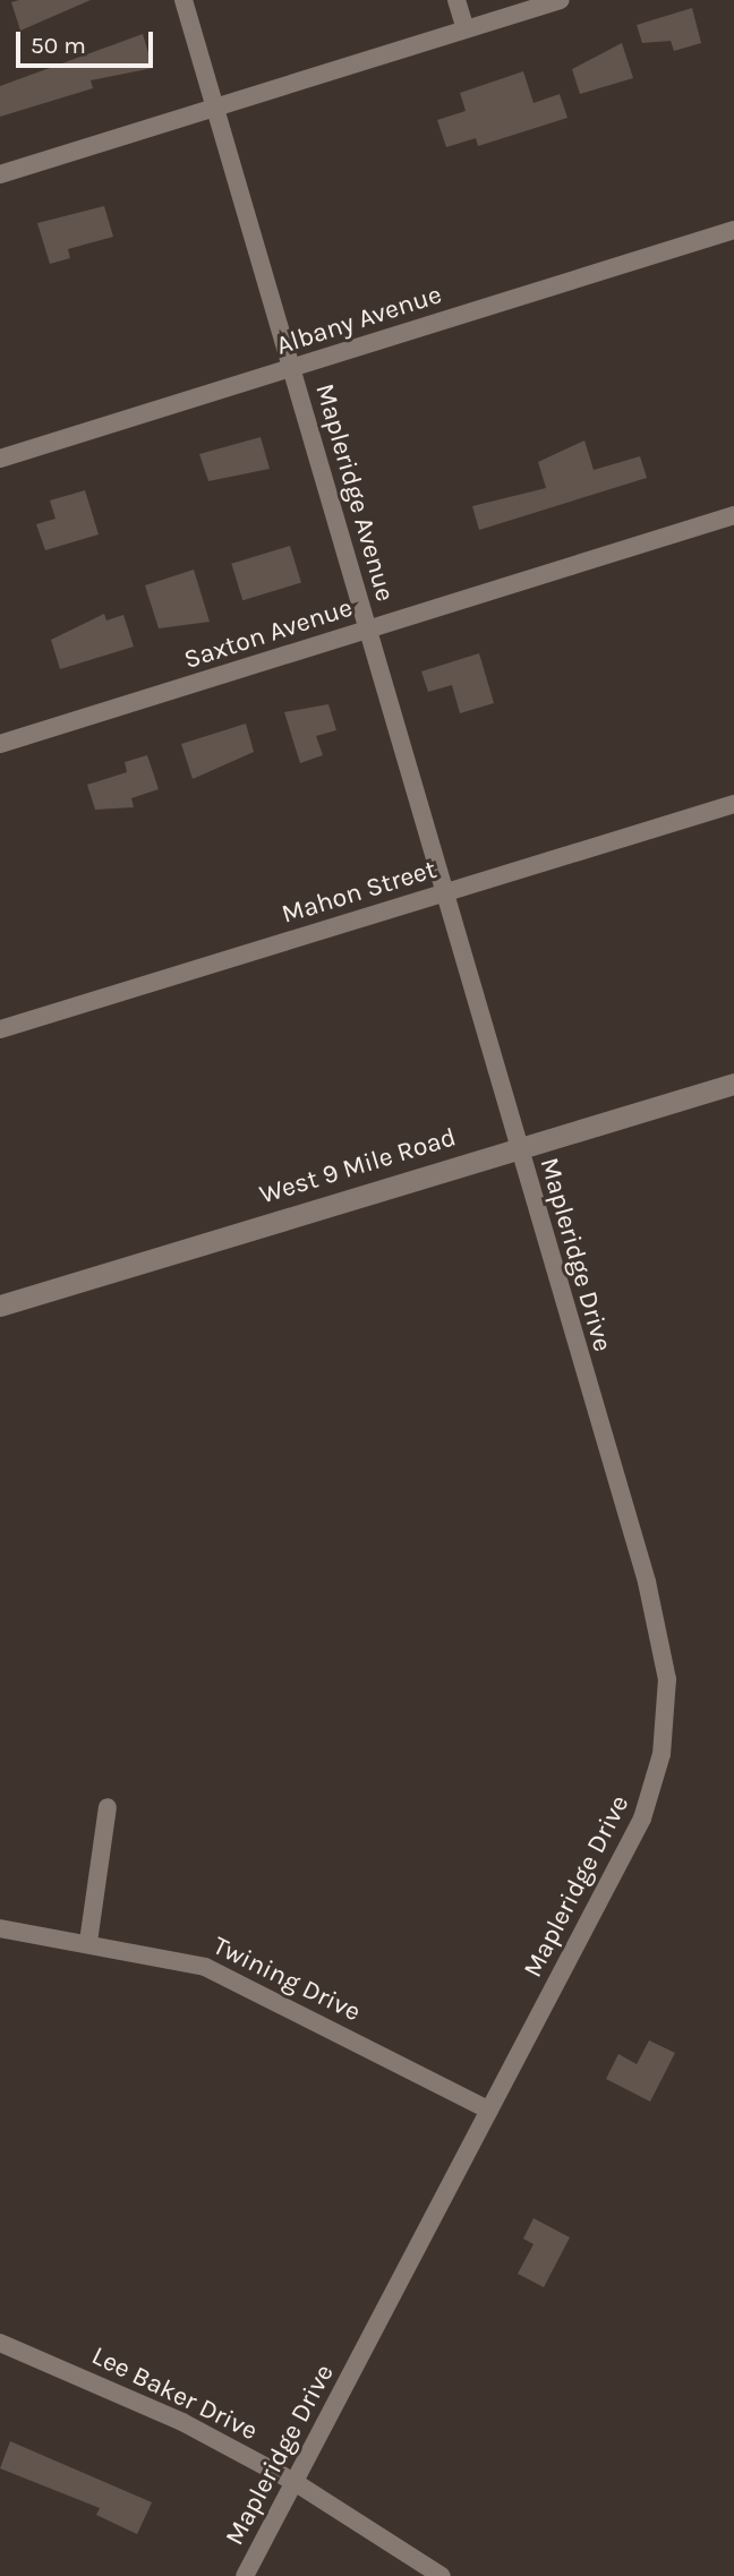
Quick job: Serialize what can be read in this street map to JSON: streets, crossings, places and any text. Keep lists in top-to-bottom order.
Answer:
{
  "streets": {
    "main road": ["West 9 Mile Road"],
    "street": [
      "Albany Avenue",
      "Mapleridge Avenue",
      "Saxton Avenue",
      "Mahon Street",
      "Mapleridge Drive",
      "Twining Drive",
      "Lee Baker Drive"
    ]
  },
  "crossings": [
    ["Albany Avenue", "Mapleridge Avenue"],
    ["Mapleridge Avenue", "Saxton Avenue"],
    ["Mapleridge Avenue", "Mahon Street"],
    ["Mapleridge Avenue", "Mapleridge Drive"],
    ["Mahon Street", "Mapleridge Drive"],
    ["West 9 Mile Road", "Mapleridge Drive"],
    ["Mapleridge Drive", "Twining Drive"],
    ["Mapleridge Drive", "Lee Baker Drive"]
  ],
  "scale_bar": "50 m"
}
